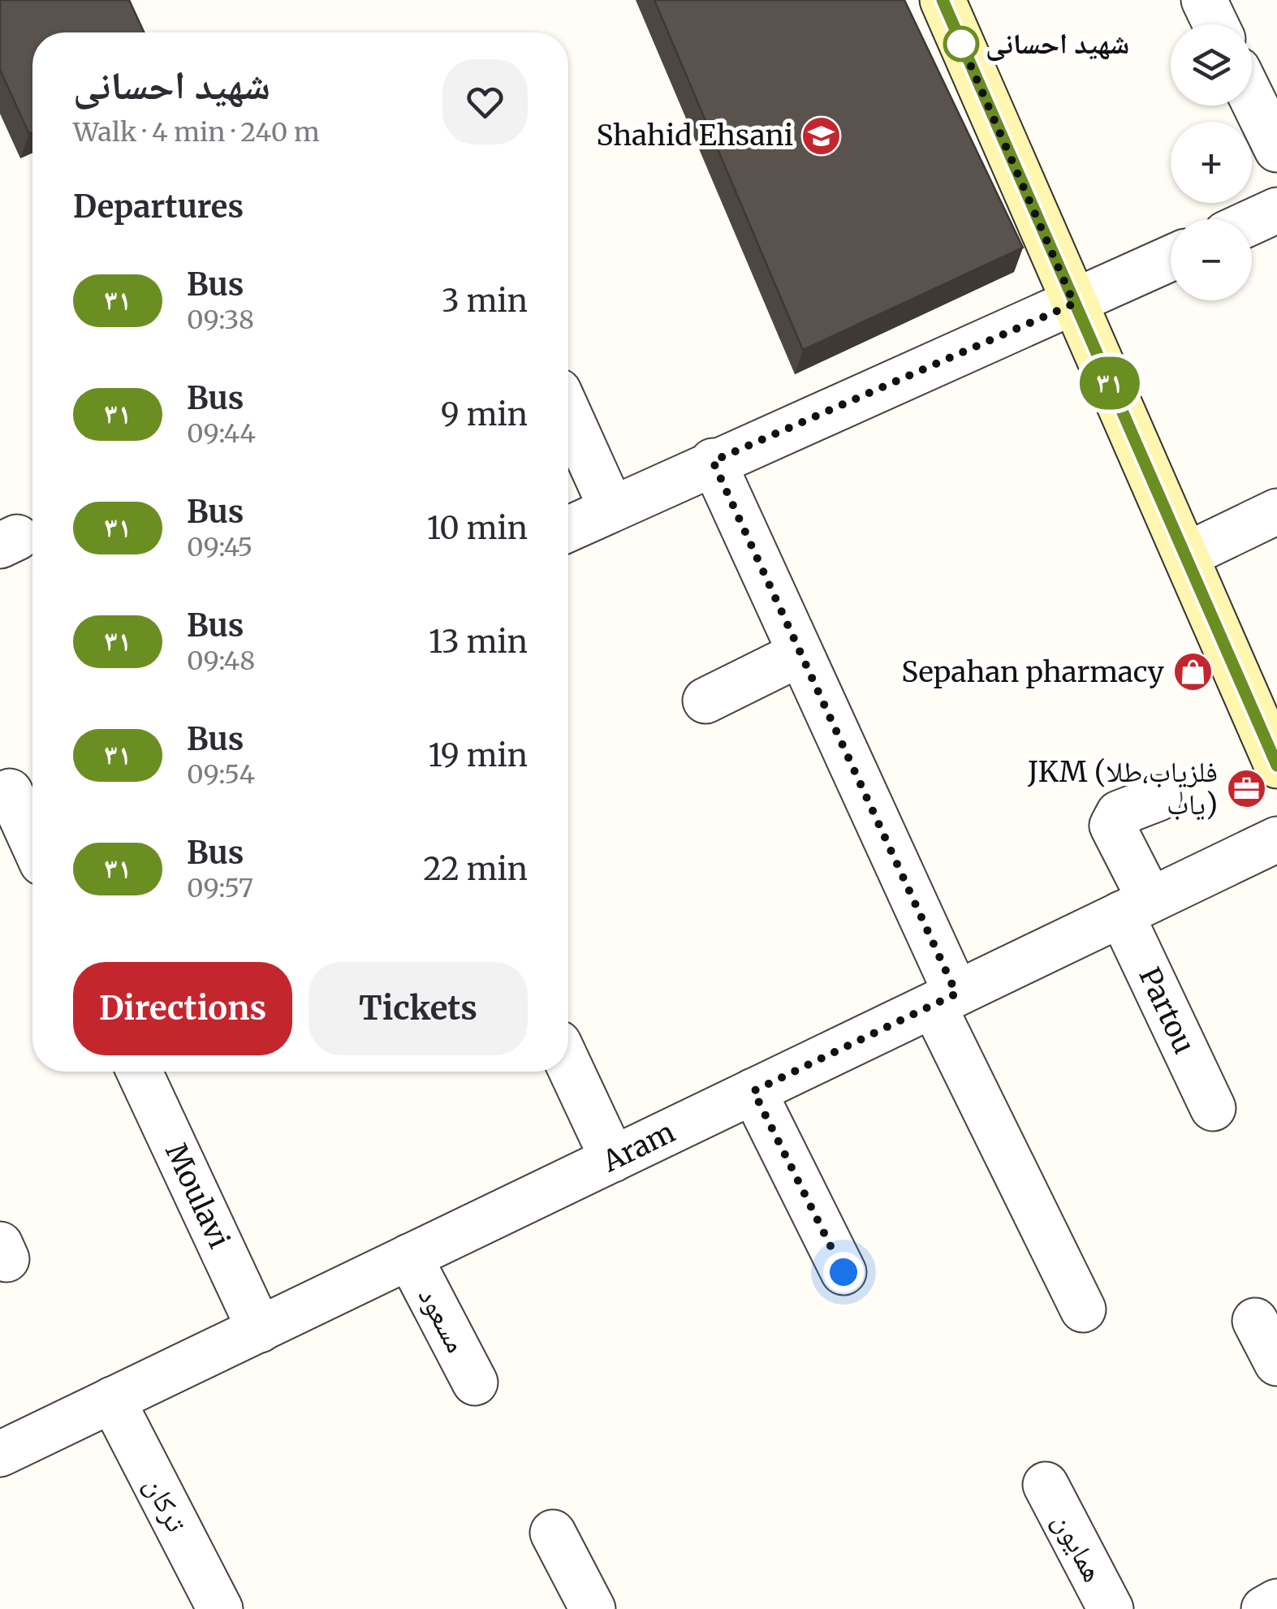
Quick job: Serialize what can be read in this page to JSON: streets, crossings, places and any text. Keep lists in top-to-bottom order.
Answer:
{
  "streets": {
    "street": [
      "Partou",
      "Aram",
      "Moulavi",
      "مسعود",
      "ترکان",
      "همایون"
    ]
  },
  "crossings": [
    ["Partou", "Aram"],
    ["Aram", "Moulavi"],
    ["Aram", "مسعود"],
    ["Aram", "ترکان"]
  ],
  "places": {
    "other": ["شهید احسانی"],
    "school or university": ["Shahid Ehsani"],
    "shop": ["Sepahan pharmacy"],
    "office": ["JKM (فلزیاب،طلا یاب)"]
  },
  "lines": ["bus line ۳۱"],
  "page": {
    "on_map": "۳۱",
    "map_buttons": ["+", "−"],
    "heading": [
      ["شهید احسانی", "Walk · 4 min · 240 m"],
      "Departures"
    ],
    "list": [
      {
        "mark": "۳۱",
        "name": "Bus",
        "note": "09:38",
        "value": "3 min"
      },
      {
        "mark": "۳۱",
        "name": "Bus",
        "note": "09:44",
        "value": "9 min"
      },
      {
        "mark": "۳۱",
        "name": "Bus",
        "note": "09:45",
        "value": "10 min"
      },
      {
        "mark": "۳۱",
        "name": "Bus",
        "note": "09:48",
        "value": "13 min"
      },
      {
        "mark": "۳۱",
        "name": "Bus",
        "note": "09:54",
        "value": "19 min"
      },
      {
        "mark": "۳۱",
        "name": "Bus",
        "note": "09:57",
        "value": "22 min"
      }
    ],
    "buttons": ["Directions", "Tickets"]
  }
}
